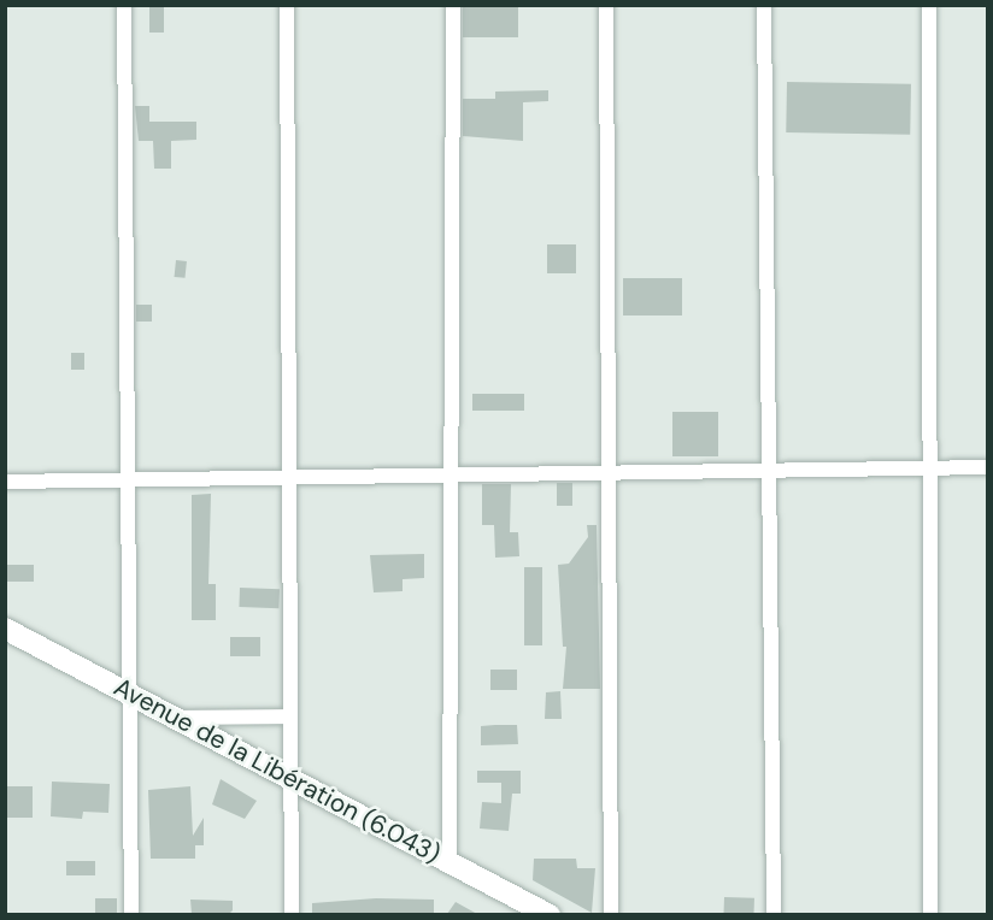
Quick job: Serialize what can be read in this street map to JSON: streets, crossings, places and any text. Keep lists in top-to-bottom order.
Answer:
{
  "streets": {
    "main road": ["Avenue de la Libération (6.043)"]
  }
}
